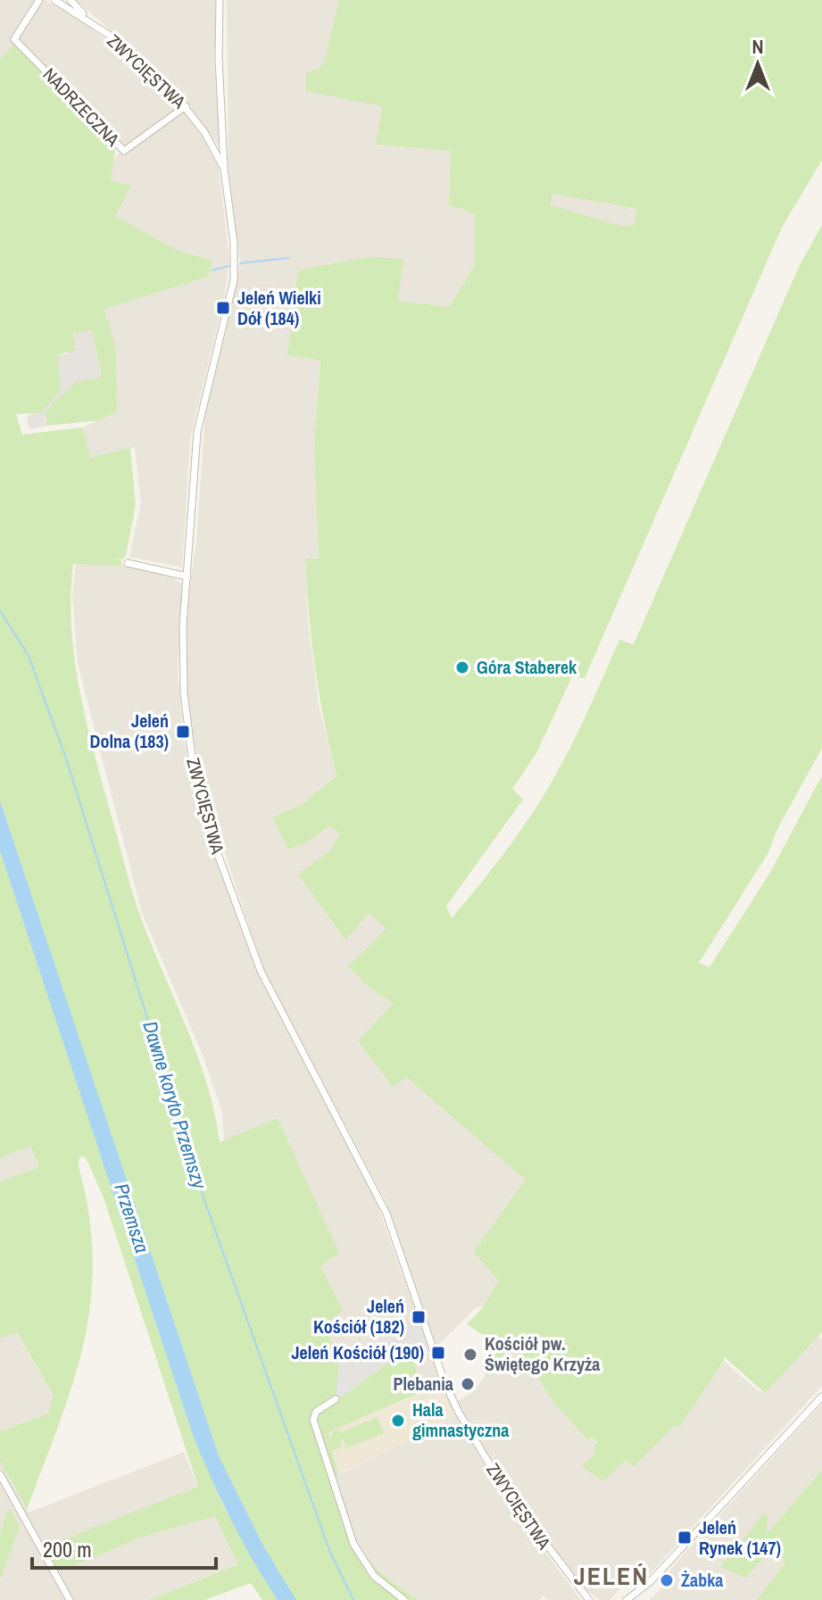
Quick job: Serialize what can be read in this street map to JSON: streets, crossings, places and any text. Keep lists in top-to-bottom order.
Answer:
{
  "streets": {
    "street": ["ZWYCIĘSTWA", "NADRZECZNA"]
  },
  "crossings": [
    ["ZWYCIĘSTWA", "NADRZECZNA"]
  ],
  "districts": ["JELEŃ"],
  "water": ["Dawne koryto Przemszy", "Przemsza"],
  "places": {
    "transit": [
      "Jeleń Wielki Dół (184)",
      "Jeleń Dolna (183)",
      "Jeleń Kościół (182)",
      "Jeleń Kościół (190)",
      "Jeleń Rynek (147)"
    ],
    "other": [
      "Góra Staberek",
      "Kościół pw. Świętego Krzyża",
      "Plebania",
      "Hala gimnastyczna",
      "Żabka"
    ]
  },
  "scale_bar": "200 m",
  "north": "top"
}
